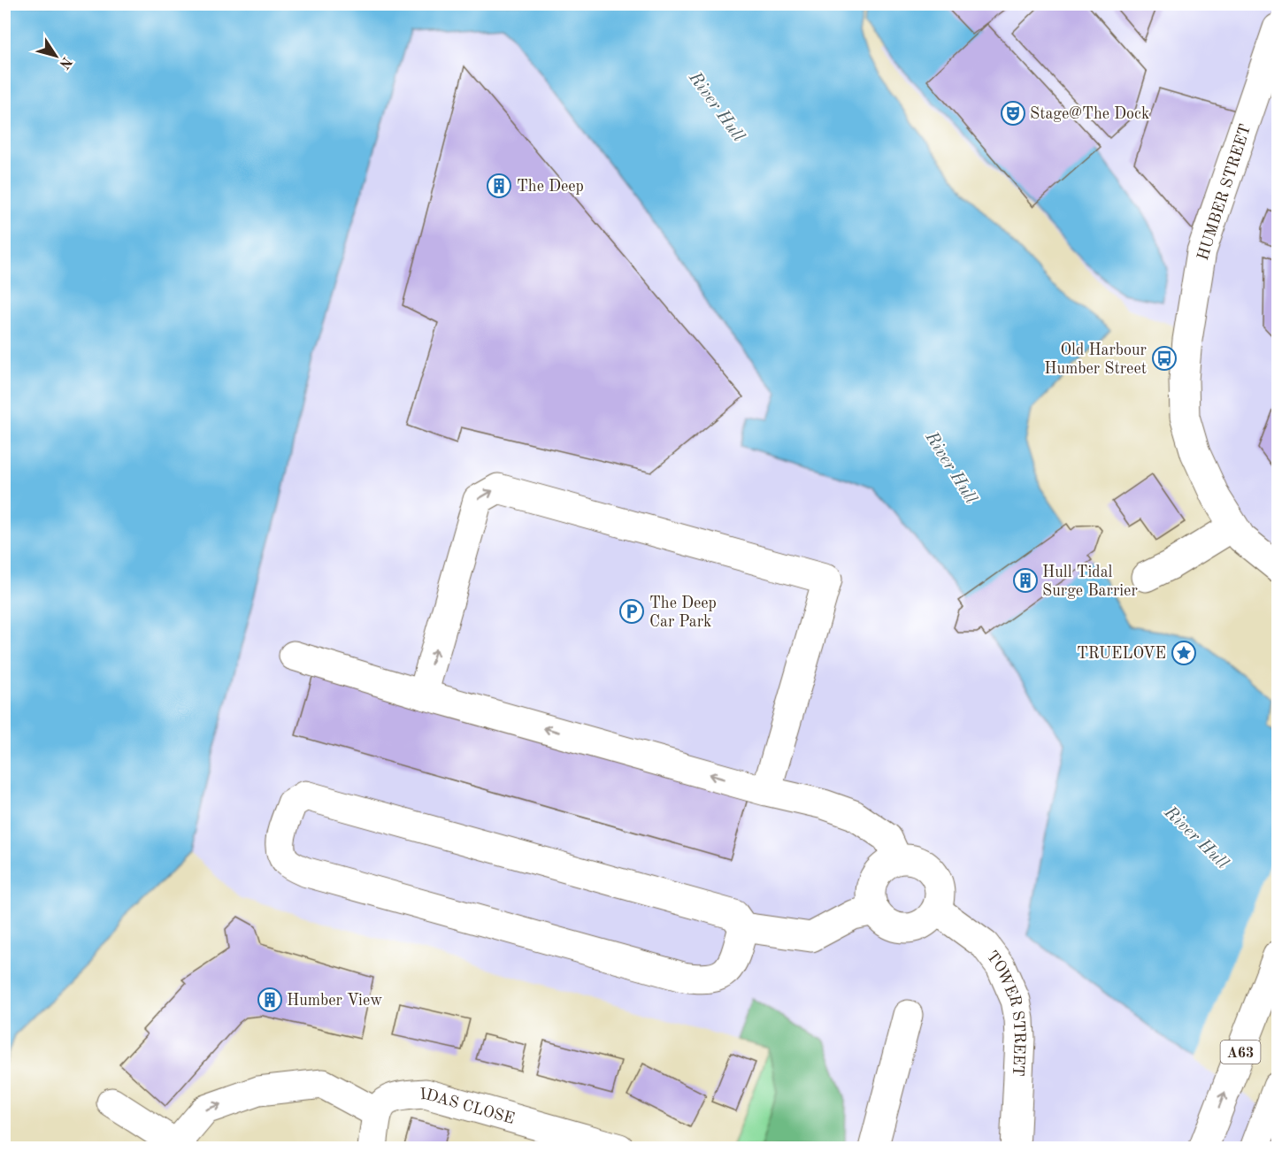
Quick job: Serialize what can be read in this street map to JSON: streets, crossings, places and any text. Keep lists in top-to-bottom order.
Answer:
{
  "streets": {
    "main road": [
      "HUMBER STREET",
      "TOWER STREET",
      "A63",
      "IDAS CLOSE"
    ]
  },
  "water": ["River Hull"],
  "places": {
    "theatre": ["Stage@The Dock"],
    "building": ["The Deep", "Hull Tidal Surge Barrier", "Humber View"],
    "bus stop": ["Old Harbour Humber Street"],
    "parking": ["The Deep Car Park"],
    "place": ["TRUELOVE"]
  },
  "north": "bottom right"
}
